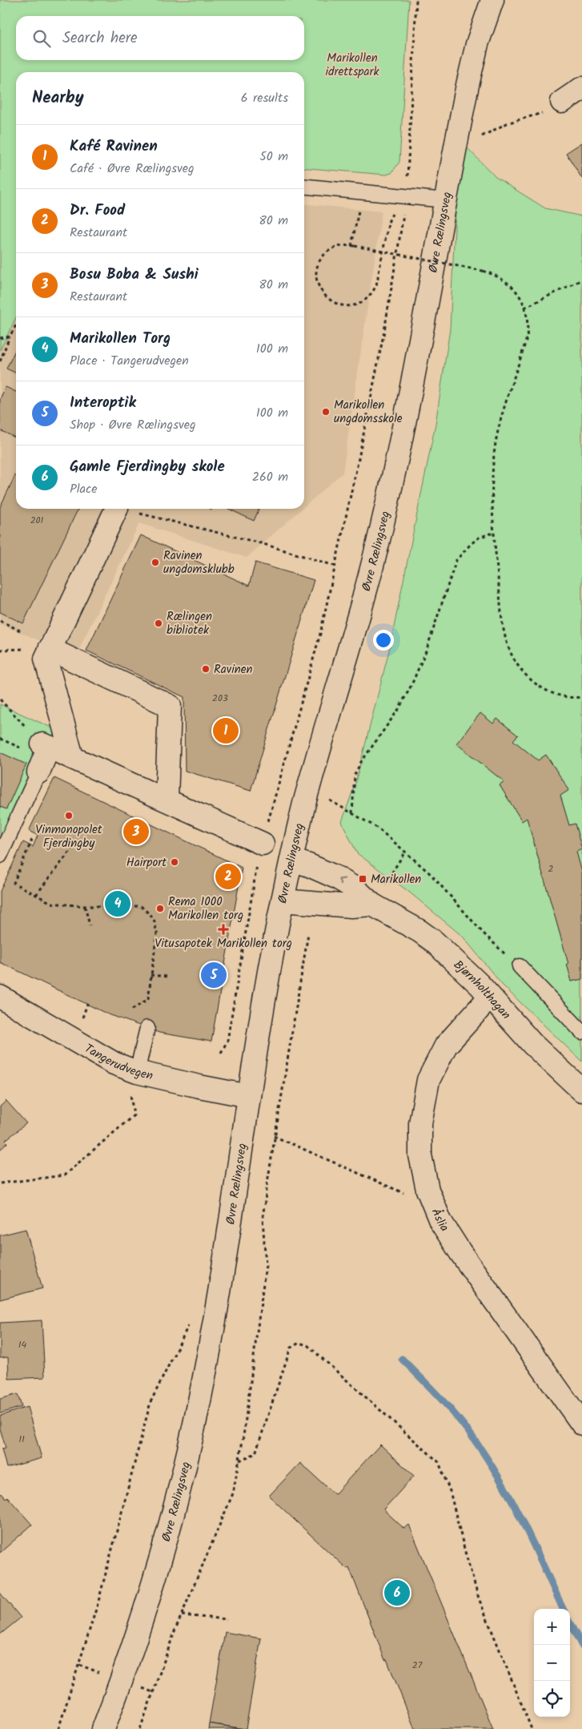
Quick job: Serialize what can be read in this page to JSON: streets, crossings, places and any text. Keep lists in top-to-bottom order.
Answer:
{
  "streets": {
    "street": [
      "Øvre Rælingsveg",
      "Bjørnholthagan",
      "Tangerudvegen",
      "Åslia"
    ]
  },
  "crossings": [
    ["Øvre Rælingsveg", "Bjørnholthagan"],
    ["Øvre Rælingsveg", "Tangerudvegen"],
    ["Bjørnholthagan", "Åslia"]
  ],
  "parks": ["Marikollen idrettspark"],
  "places": {
    "other": [
      "Marikollen ungdomsskole",
      "Ravinen ungdomsklubb",
      "Rælingen bibliotek",
      "Ravinen",
      "Vinmonopolet Fjerdingby",
      "Hairport",
      "Rema 1000 Marikollen torg"
    ],
    "transit": ["Marikollen"],
    "health": ["Vitusapotek Marikollen torg"]
  },
  "house_numbers": [
    "201",
    "203",
    "2",
    "14",
    "11",
    "27"
  ],
  "page": {
    "search": "Search here",
    "heading": ["Nearby", "6 results"],
    "list": [
      {
        "mark": "1",
        "name": "Kafé Ravinen",
        "note": "Café · Øvre Rælingsveg",
        "value": "50 m"
      },
      {
        "mark": "2",
        "name": "Dr. Food",
        "note": "Restaurant",
        "value": "80 m"
      },
      {
        "mark": "3",
        "name": "Bosu Boba & Sushi",
        "note": "Restaurant",
        "value": "80 m"
      },
      {
        "mark": "4",
        "name": "Marikollen Torg",
        "note": "Place · Tangerudvegen",
        "value": "100 m"
      },
      {
        "mark": "5",
        "name": "Interoptik",
        "note": "Shop · Øvre Rælingsveg",
        "value": "100 m"
      },
      {
        "mark": "6",
        "name": "Gamle Fjerdingby skole",
        "note": "Place",
        "value": "260 m"
      }
    ],
    "pins": [
      "1",
      "3",
      "2",
      "4",
      "5",
      "6"
    ],
    "map_buttons": ["+", "−"]
  }
}
